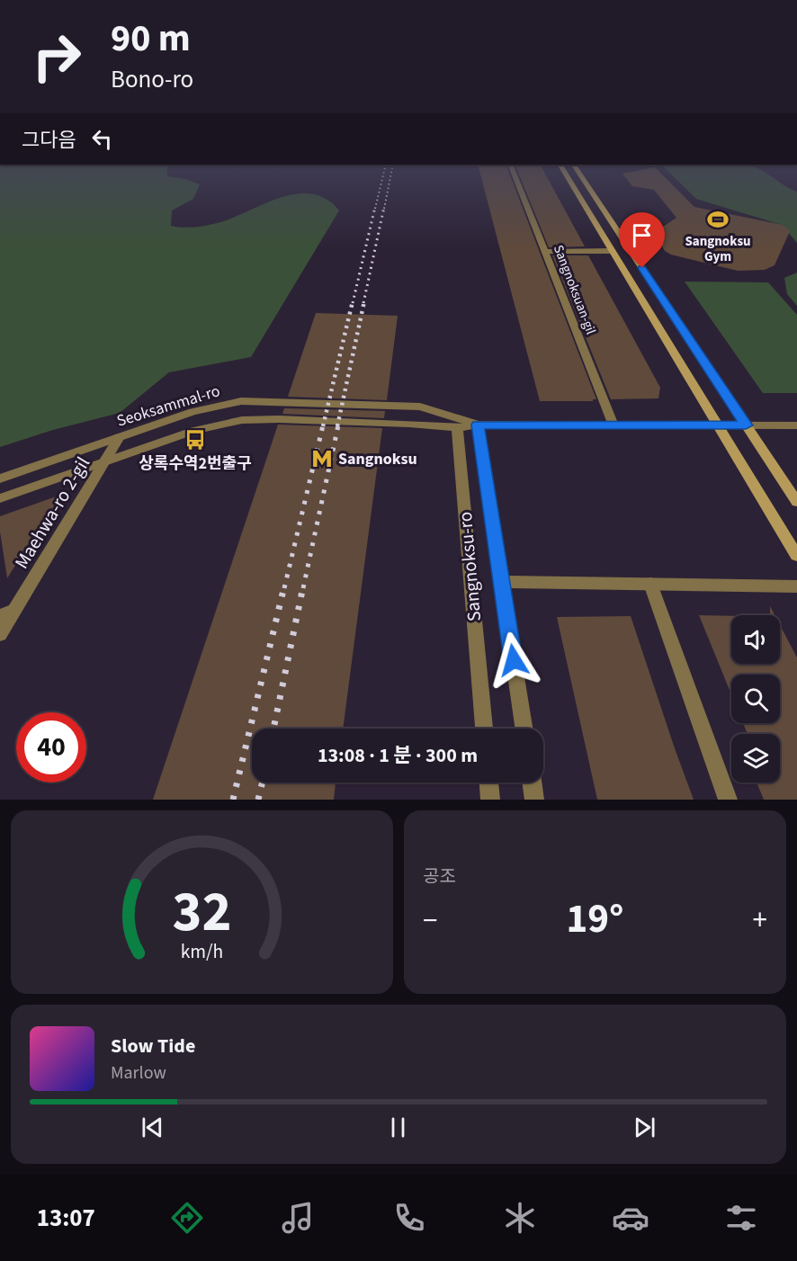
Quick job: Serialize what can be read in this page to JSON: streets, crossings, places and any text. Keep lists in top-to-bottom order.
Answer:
{
  "streets": {
    "street": [
      "Sangnoksuan-gil",
      "Seoksammal-ro",
      "Maehwa-ro 2-gil",
      "Sangnoksu-ro"
    ]
  },
  "crossings": [
    ["Seoksammal-ro", "Maehwa-ro 2-gil"],
    ["Seoksammal-ro", "Sangnoksu-ro"]
  ],
  "places": {
    "sports": ["Sangnoksu Gym"],
    "bus stop": ["상록수역2번출구"],
    "metro station": ["Sangnoksu"]
  },
  "page": {
    "turn": ["90 m", "Bono-ro"],
    "then": "그다음",
    "limit": "40",
    "trip": "13:08 · 1 분 · 300 m",
    "tile": "공조",
    "heat": ["−", "19°", "+"],
    "song": ["Slow Tide", "Marlow"],
    "tabs": "13:07",
    "gauge": ["32", "km/h"]
  }
}
